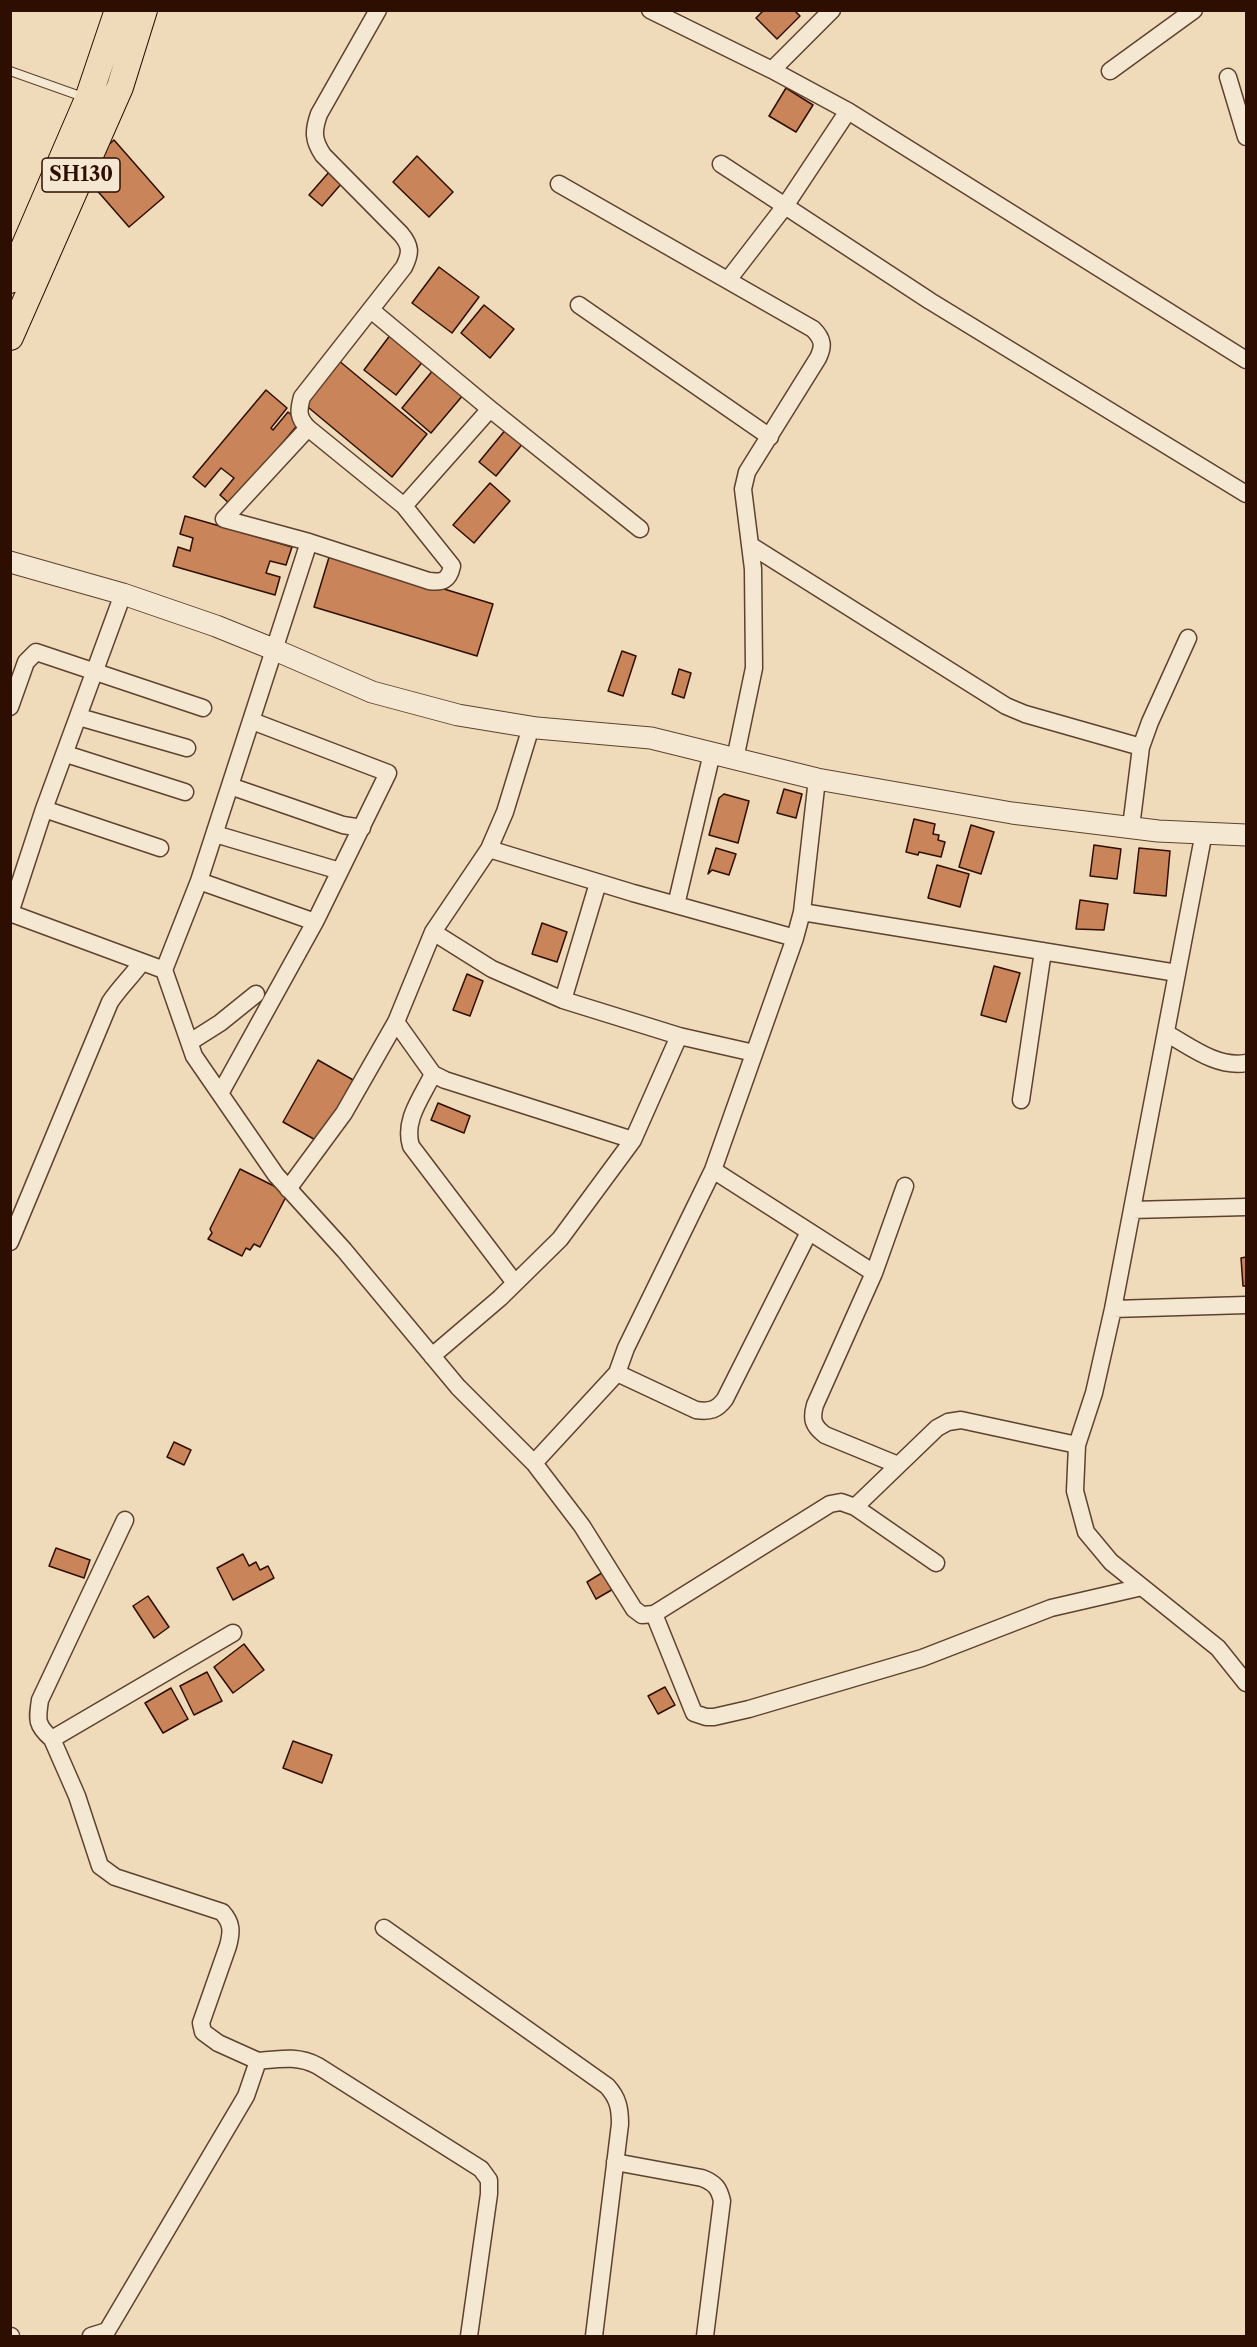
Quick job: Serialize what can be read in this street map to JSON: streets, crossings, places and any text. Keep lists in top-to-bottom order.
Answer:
{
  "streets": {
    "main road": ["SH130"]
  }
}
